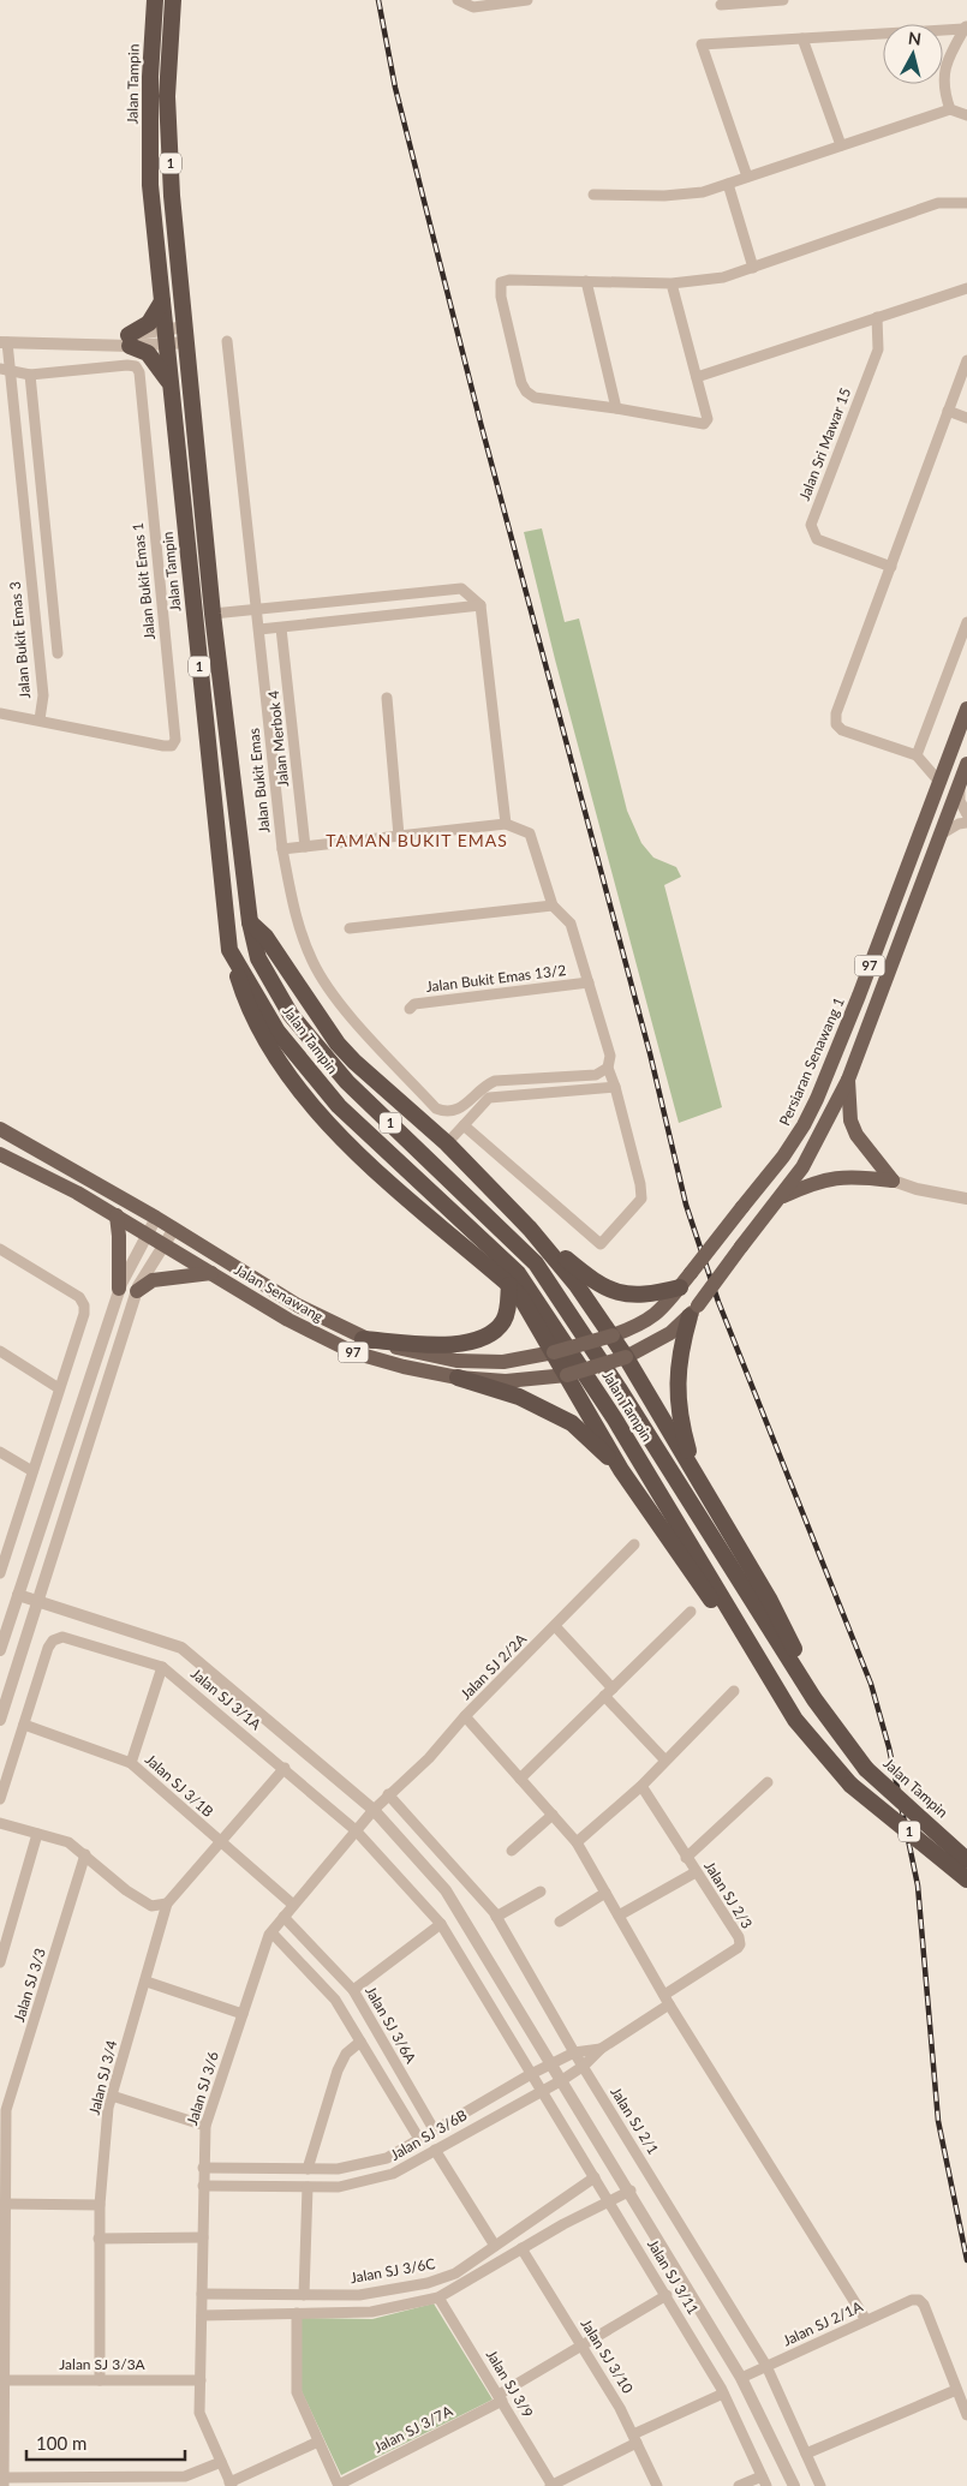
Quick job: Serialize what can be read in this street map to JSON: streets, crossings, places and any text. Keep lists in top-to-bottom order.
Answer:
{
  "streets": {
    "highway": ["Jalan Tampin", "1"],
    "main road": ["97", "Persiaran Senawang 1", "Jalan Senawang"],
    "street": [
      "Jalan Sri Mawar 15",
      "Jalan Bukit Emas 1",
      "Jalan Bukit Emas 3",
      "Jalan Merbok 4",
      "Jalan Bukit Emas",
      "Jalan Bukit Emas 13/2",
      "Jalan SJ 2/2A",
      "Jalan SJ 3/1A",
      "Jalan SJ 3/1B",
      "Jalan SJ 2/3",
      "Jalan SJ 3/3",
      "Jalan SJ 3/6A",
      "Jalan SJ 3/4",
      "Jalan SJ 3/6",
      "Jalan SJ 2/1",
      "Jalan SJ 3/6B",
      "Jalan SJ 3/6C",
      "Jalan SJ 3/11",
      "Jalan SJ 2/1A",
      "Jalan SJ 3/10",
      "Jalan SJ 3/3A",
      "Jalan SJ 3/9",
      "Jalan SJ 3/7A"
    ]
  },
  "crossings": [
    ["Jalan Bukit Emas 1", "Jalan Bukit Emas 3"],
    ["97", "Persiaran Senawang 1"],
    ["97", "Jalan Senawang"],
    ["Jalan SJ 2/2A", "Jalan SJ 3/6"],
    ["Jalan SJ 2/2A", "Jalan SJ 2/1"],
    ["Jalan SJ 3/1A", "Jalan SJ 3/1B"],
    ["Jalan SJ 3/1A", "Jalan SJ 3/4"],
    ["Jalan SJ 3/1A", "Jalan SJ 3/6"],
    ["Jalan SJ 3/1A", "Jalan SJ 3/11"],
    ["Jalan SJ 3/1B", "Jalan SJ 3/4"],
    ["Jalan SJ 3/1B", "Jalan SJ 3/6"],
    ["Jalan SJ 3/3", "Jalan SJ 3/3A"],
    ["Jalan SJ 3/6A", "Jalan SJ 3/6"],
    ["Jalan SJ 3/4", "Jalan SJ 3/3A"],
    ["Jalan SJ 3/6", "Jalan SJ 3/6B"],
    ["Jalan SJ 3/6", "Jalan SJ 3/6C"],
    ["Jalan SJ 3/6", "Jalan SJ 3/3A"],
    ["Jalan SJ 2/1", "Jalan SJ 3/6B"],
    ["Jalan SJ 2/1", "Jalan SJ 2/1A"],
    ["Jalan SJ 3/6B", "Jalan SJ 3/11"],
    ["Jalan SJ 3/6C", "Jalan SJ 3/11"],
    ["Jalan SJ 3/11", "Jalan SJ 3/7A"],
    ["Jalan SJ 3/10", "Jalan SJ 3/7A"],
    ["Jalan SJ 3/9", "Jalan SJ 3/7A"]
  ],
  "districts": ["TAMAN BUKIT EMAS"],
  "scale_bar": "100 m",
  "north": "top"
}
